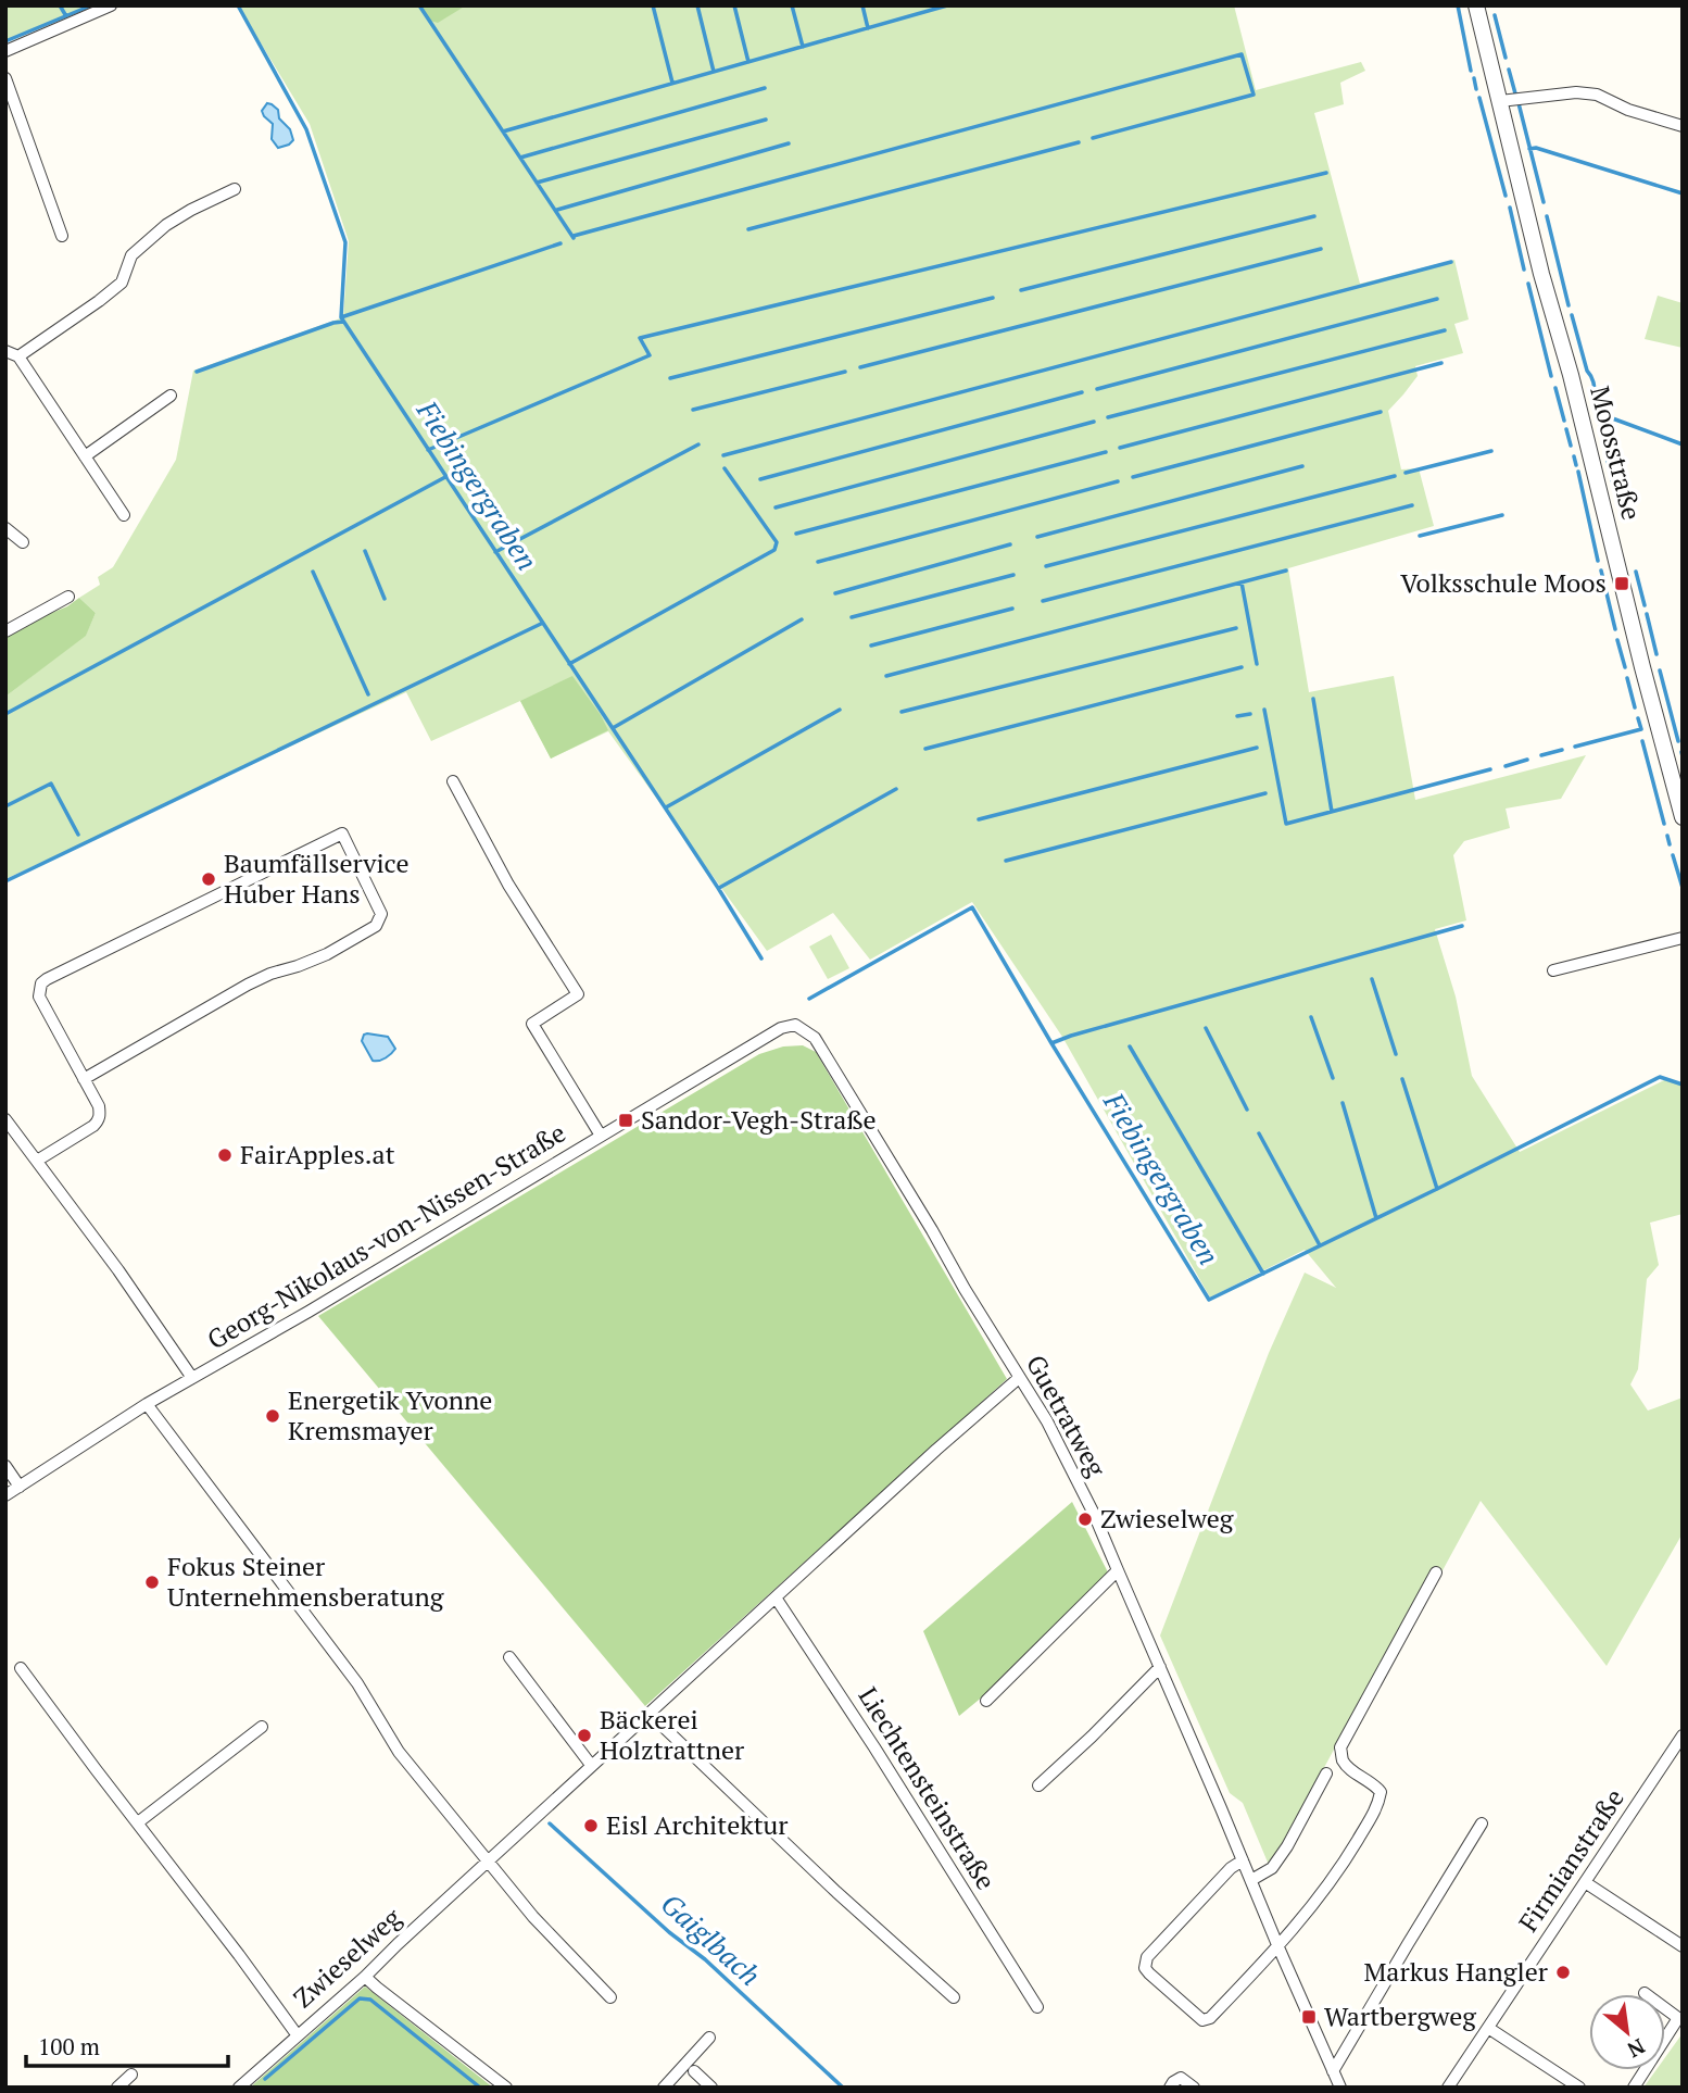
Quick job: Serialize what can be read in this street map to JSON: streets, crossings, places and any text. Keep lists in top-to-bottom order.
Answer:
{
  "streets": {
    "street": [
      "Moosstraße",
      "Georg-Nikolaus-von-Nissen-Straße",
      "Guetratweg",
      "Liechtensteinstraße",
      "Firmianstraße",
      "Zwieselweg"
    ]
  },
  "crossings": [
    ["Georg-Nikolaus-von-Nissen-Straße", "Guetratweg"],
    ["Guetratweg", "Zwieselweg"],
    ["Liechtensteinstraße", "Zwieselweg"]
  ],
  "water": ["Fiebingergraben", "Gaiglbach"],
  "places": {
    "transit": ["Volksschule Moos", "Sandor-Vegh-Straße", "Wartbergweg"],
    "other": [
      "Baumfällservice Huber Hans",
      "FairApples.at",
      "Energetik Yvonne Kremsmayer",
      "Zwieselweg",
      "Fokus Steiner Unternehmensberatung",
      "Bäckerei Holztrattner",
      "Eisl Architektur",
      "Markus Hangler"
    ]
  },
  "scale_bar": "100 m",
  "north": "bottom right"
}
